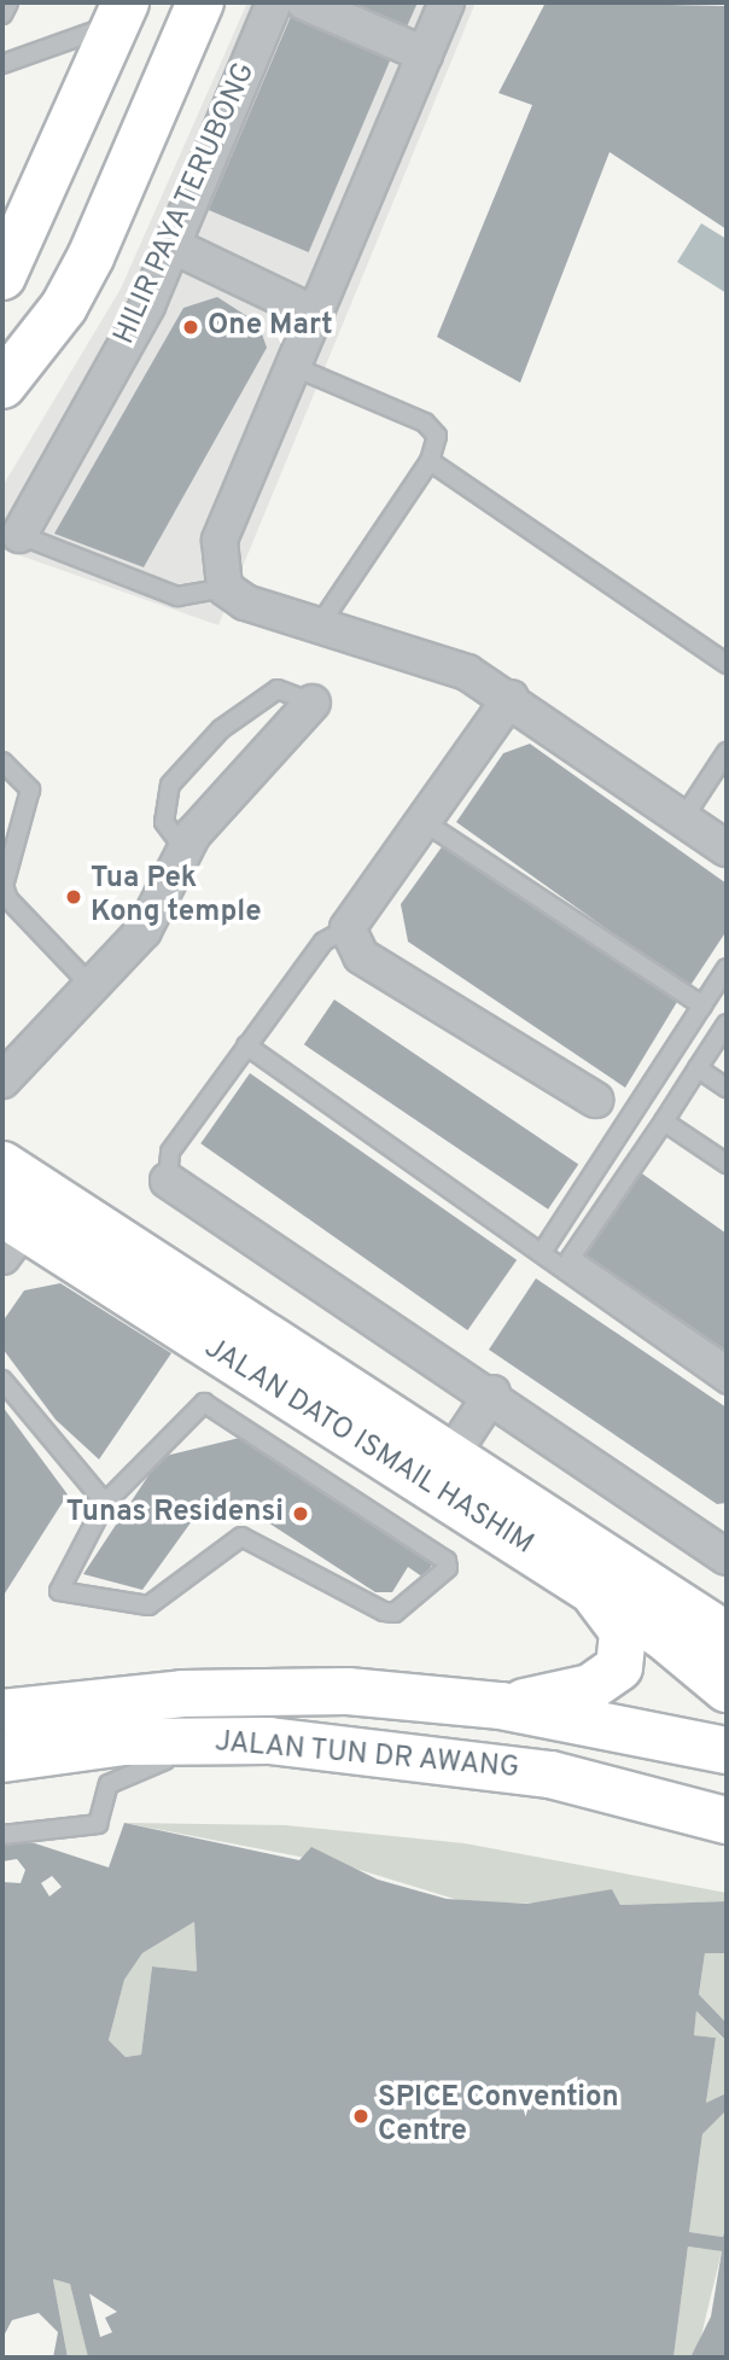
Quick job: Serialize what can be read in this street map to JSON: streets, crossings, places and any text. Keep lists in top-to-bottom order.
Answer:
{
  "streets": {
    "main road": ["JALAN DATO ISMAIL HASHIM", "JALAN TUN DR AWANG"],
    "street": ["HILIR PAYA TERUBONG"]
  },
  "places": [
    "One Mart",
    "Tua Pek Kong temple",
    "Tunas Residensi",
    "SPICE Convention Centre"
  ]
}
